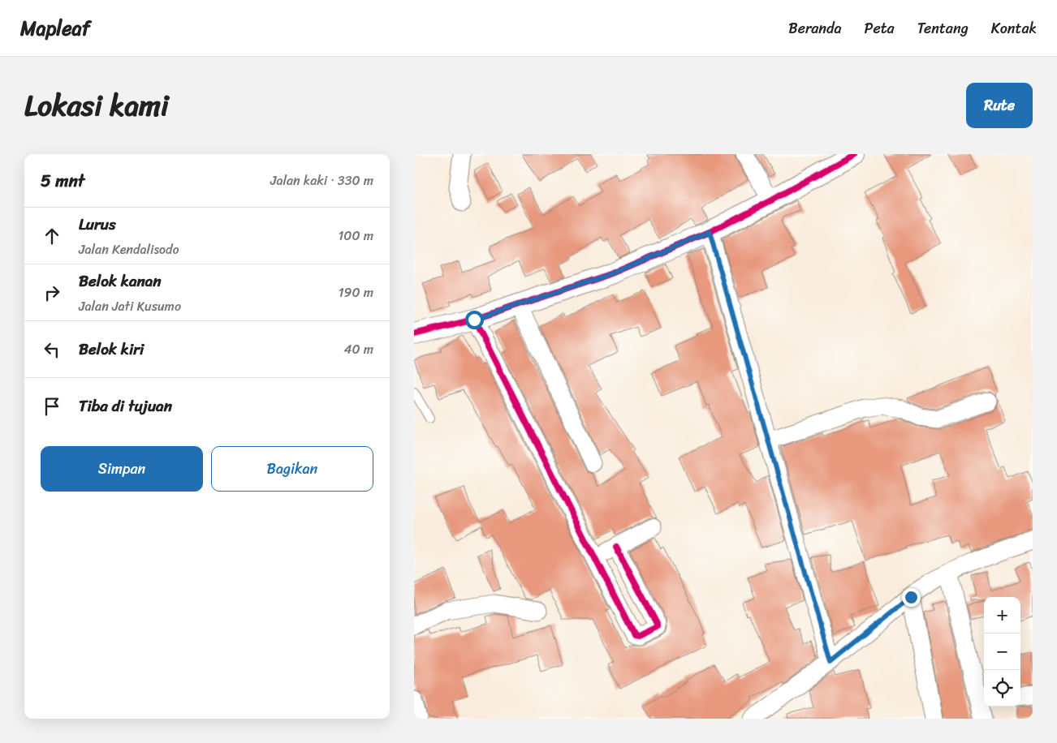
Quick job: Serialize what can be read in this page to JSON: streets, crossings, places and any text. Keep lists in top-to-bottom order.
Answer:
{
  "page": {
    "header": "Mapleaf",
    "nav": [
      "Beranda",
      "Peta",
      "Tentang",
      "Kontak"
    ],
    "title": "Lokasi kami",
    "buttons": [
      "Rute",
      ["Simpan", "Bagikan"]
    ],
    "heading": ["5 mnt", "Jalan kaki · 330 m"],
    "list": [
      ["Lurus", "Jalan Kendalisodo", "100 m"],
      ["Belok kanan", "Jalan Jati Kusumo", "190 m"],
      ["Belok kiri", "40 m"],
      "Tiba di tujuan"
    ],
    "map_buttons": ["+", "−"]
  }
}
